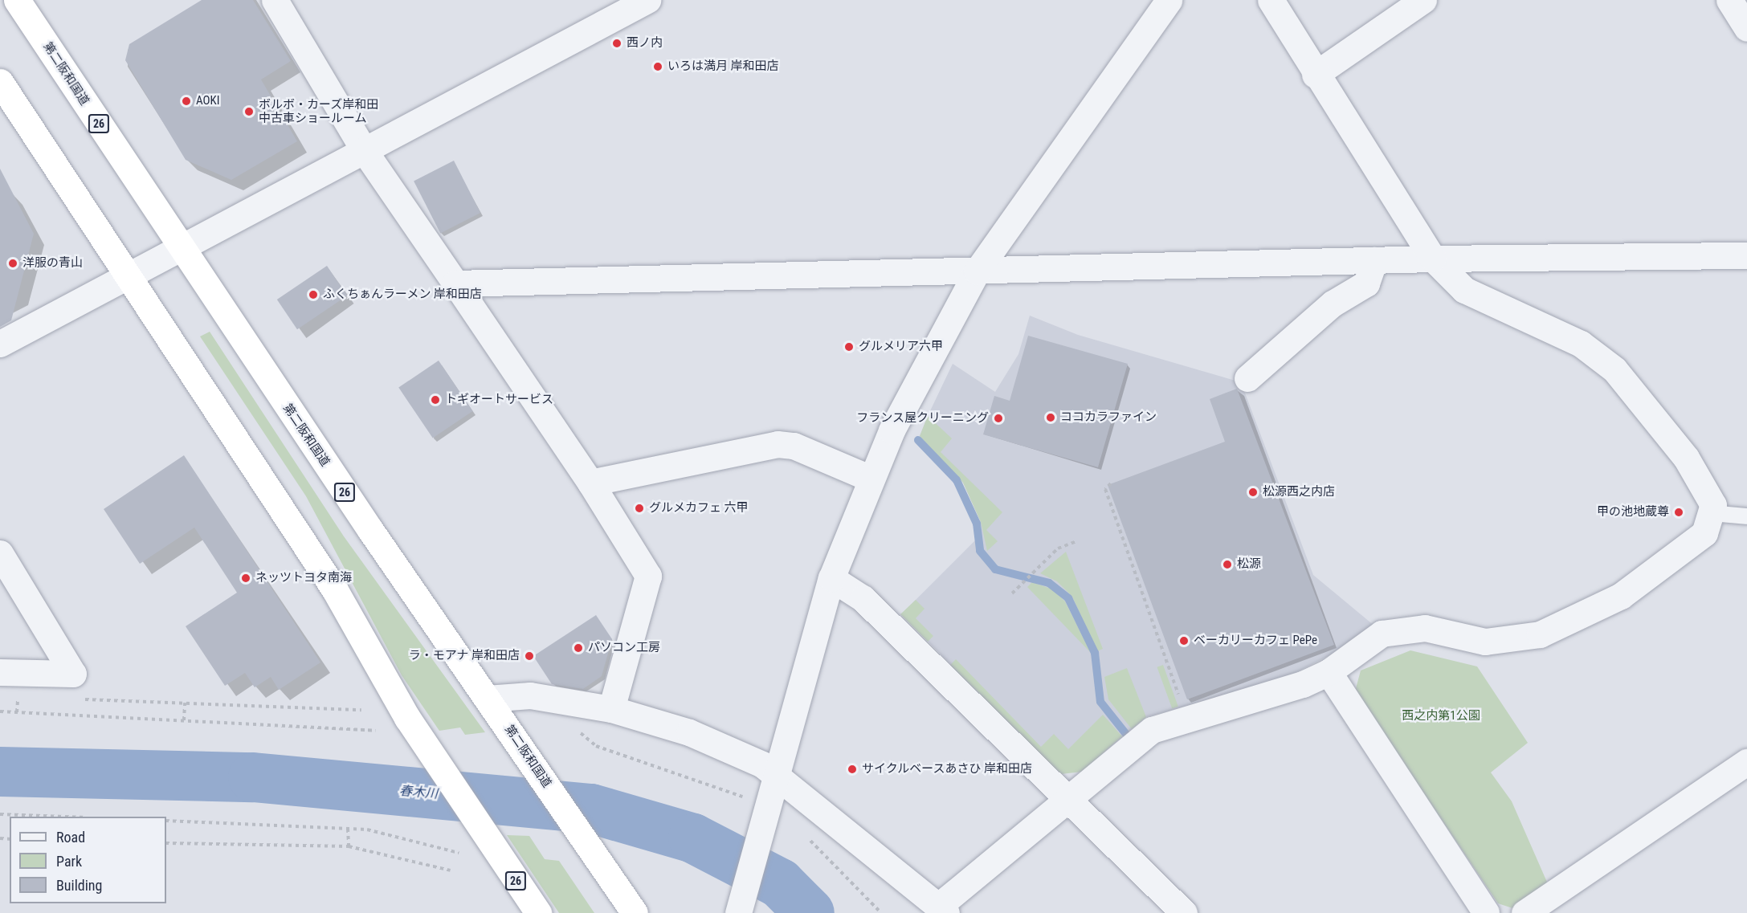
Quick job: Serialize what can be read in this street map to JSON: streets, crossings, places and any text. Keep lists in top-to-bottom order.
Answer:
{
  "streets": {
    "highway": ["第二阪和国道", "26"]
  },
  "water": ["春木川"],
  "parks": ["西之内第1公園"],
  "places": [
    "西ノ内",
    "いろは満月 岸和田店",
    "AOKI",
    "ボルボ・カーズ岸和田 中古車ショールーム",
    "洋服の青山",
    "ふくちぁんラーメン 岸和田店",
    "グルメリア六甲",
    "トギオートサービス",
    "ココカラファイン",
    "フランス屋クリーニング",
    "松源西之内店",
    "グルメカフェ 六甲",
    "甲の池地蔵尊",
    "松源",
    "ネッツトヨタ南海",
    "ベーカリーカフェ PePe",
    "パソコン工房",
    "ラ・モアナ 岸和田店",
    "サイクルベースあさひ 岸和田店"
  ],
  "legend": ["Road", "Park", "Building"]
}
